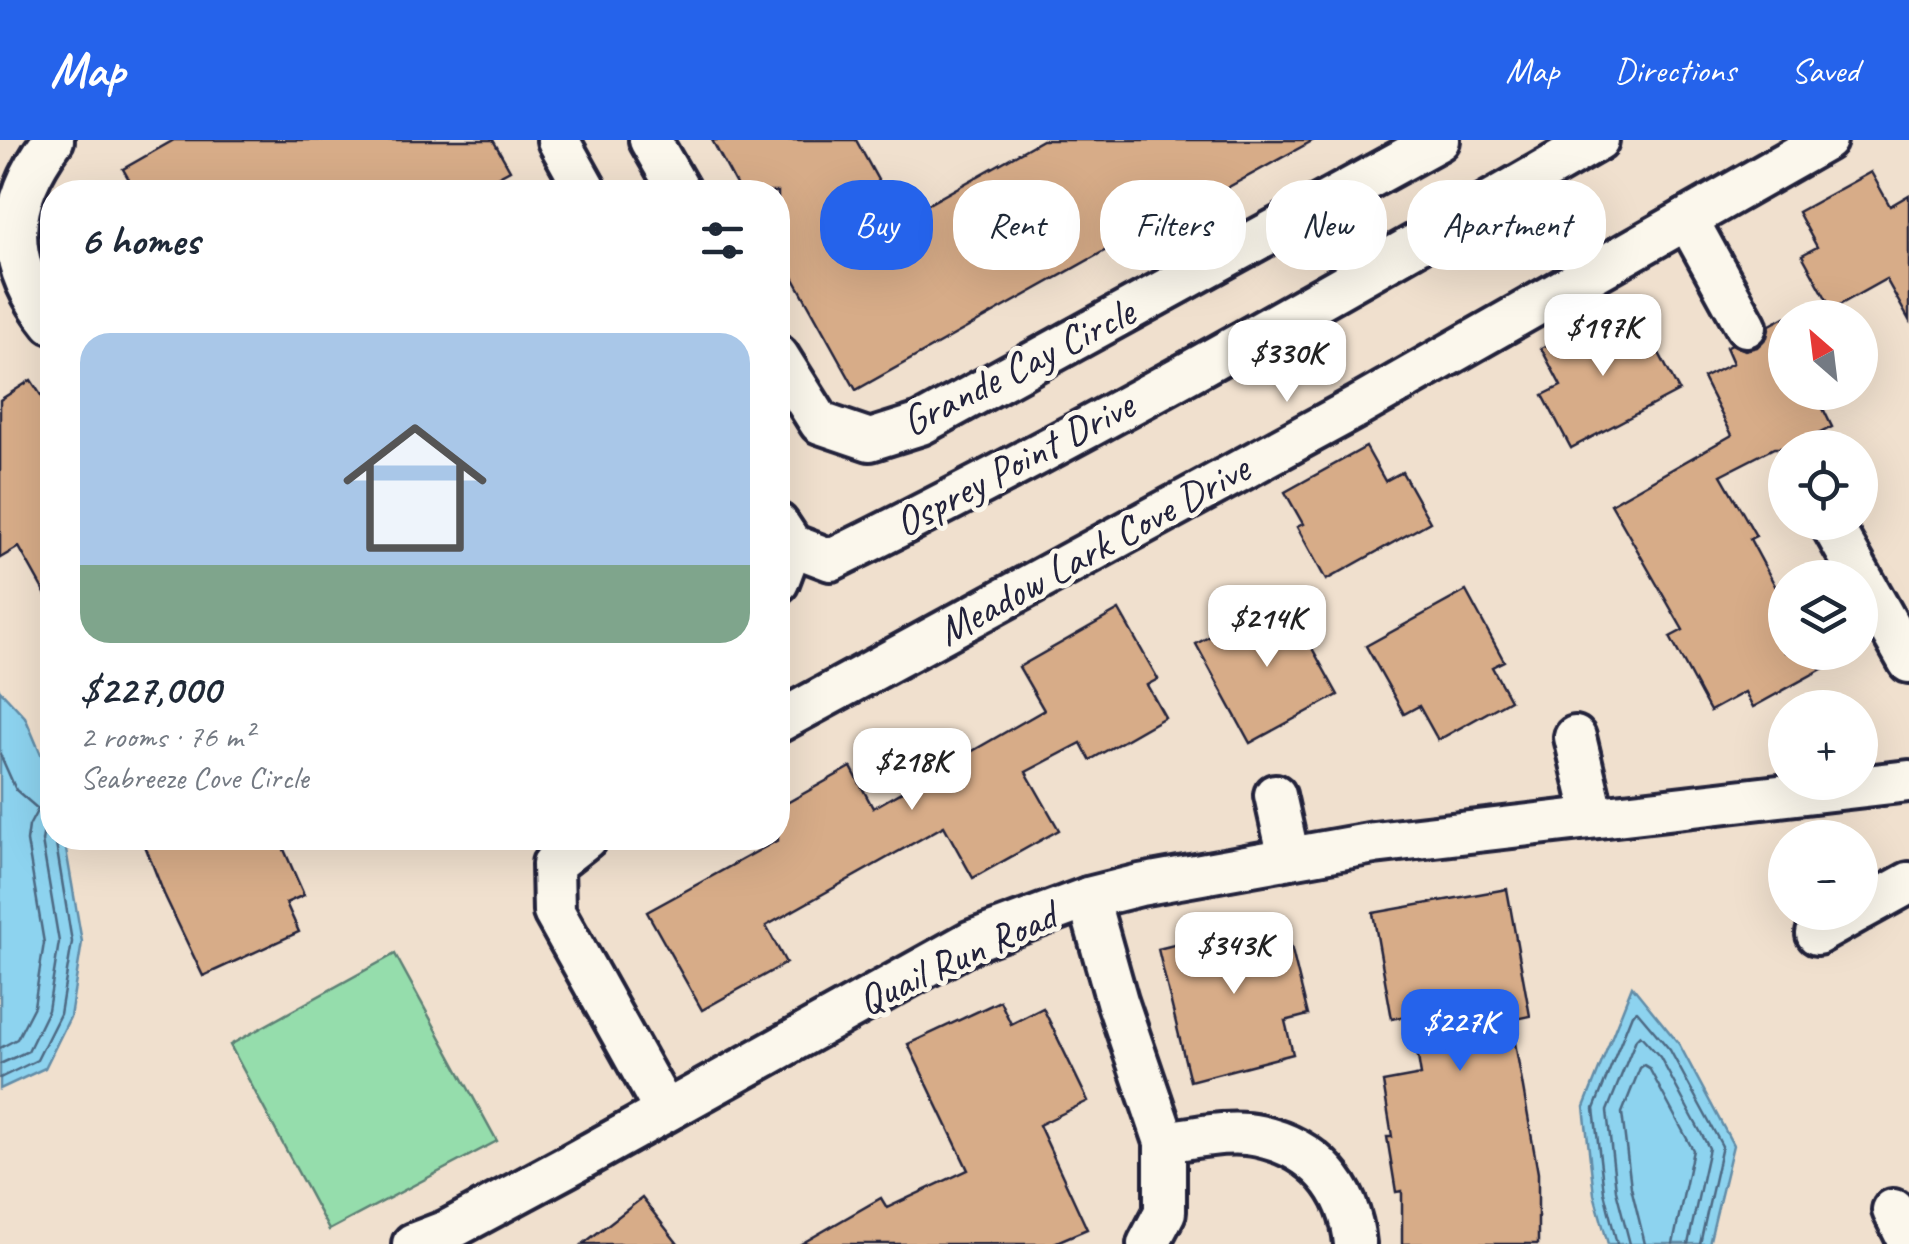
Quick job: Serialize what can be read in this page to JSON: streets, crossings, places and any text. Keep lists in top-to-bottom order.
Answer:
{
  "streets": {
    "street": [
      "Grande Cay Circle",
      "Osprey Point Drive",
      "Meadow Lark Cove Drive",
      "Quail Run Road"
    ]
  },
  "north": "top left",
  "page": {
    "header": "Map",
    "nav": ["Map", "Directions", "Saved"],
    "chip": [
      "Buy",
      "Rent",
      "Filters",
      "New",
      "Apartment"
    ],
    "heading": "6 homes",
    "price": [
      "$197K",
      "$330K",
      "$214K",
      "$218K",
      "$343K",
      "$227K"
    ],
    "map_buttons": ["+", "−"],
    "list": [
      {
        "name": "$227,000",
        "note": "2 rooms · 76 m² · Seabreeze Cove Circle"
      }
    ]
  }
}
